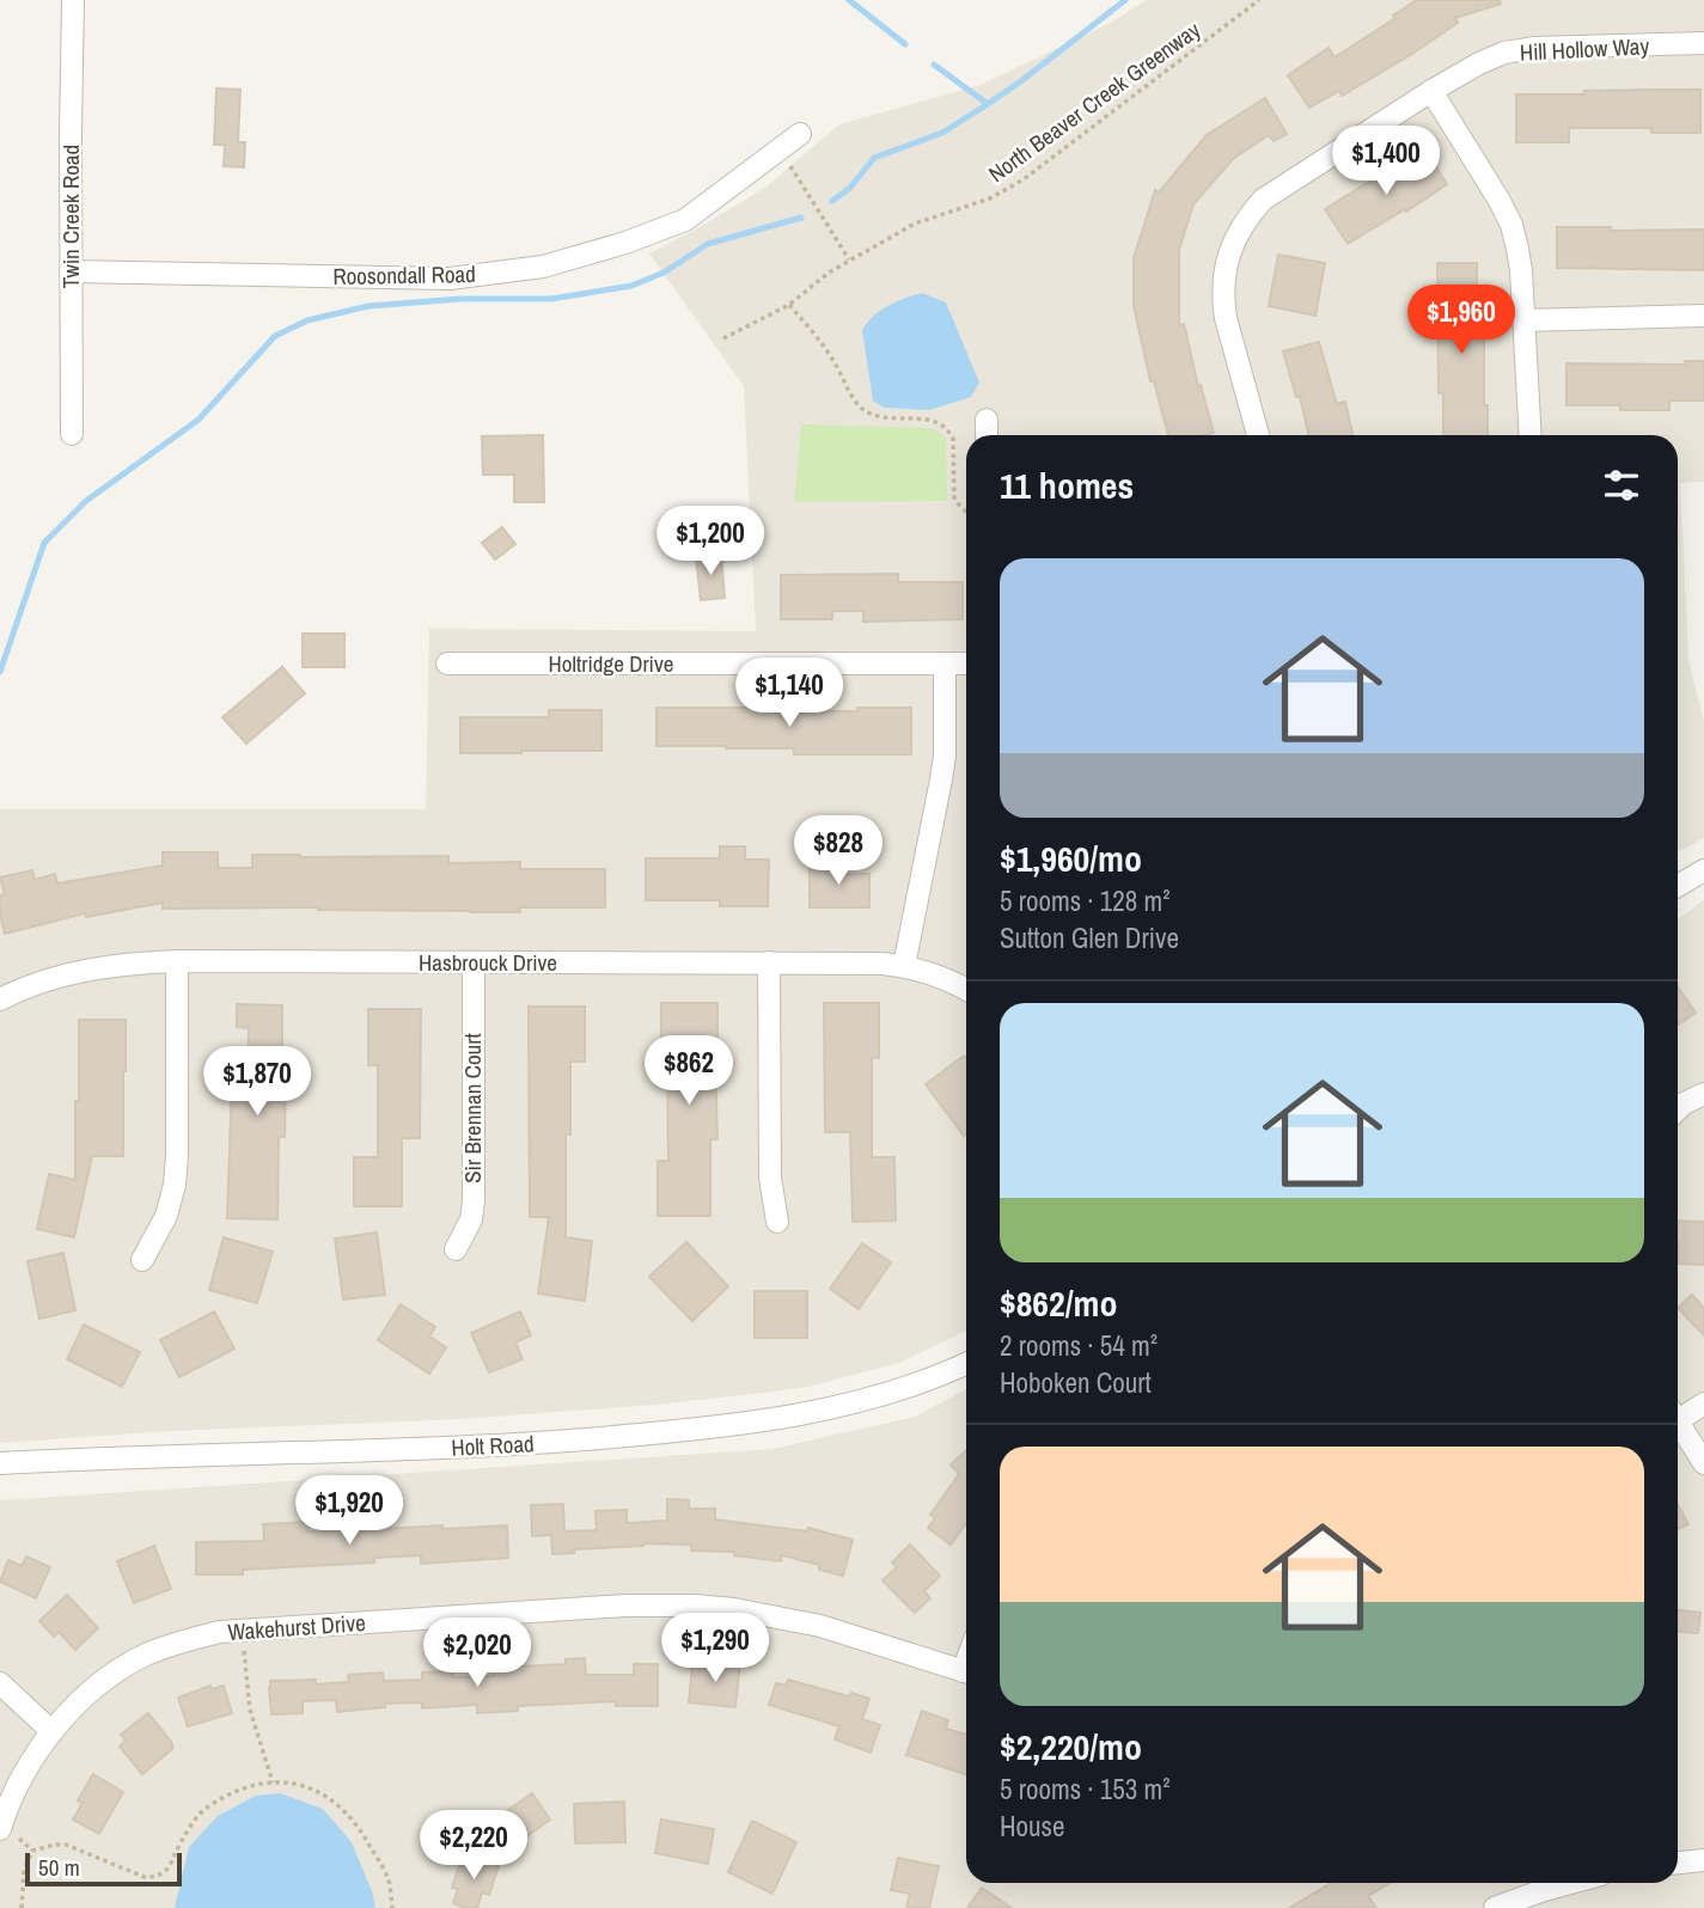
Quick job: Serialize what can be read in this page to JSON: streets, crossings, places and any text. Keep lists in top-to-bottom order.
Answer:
{
  "streets": {
    "street": [
      "Hill Hollow Way",
      "Twin Creek Road",
      "Roosondall Road",
      "Holtridge Drive",
      "Hasbrouck Drive",
      "Sir Brennan Court",
      "Holt Road",
      "Wakehurst Drive"
    ],
    "path": ["North Beaver Creek Greenway"]
  },
  "crossings": [
    ["Twin Creek Road", "Roosondall Road"],
    ["Hasbrouck Drive", "Sir Brennan Court"]
  ],
  "scale_bar": "50 m",
  "page": {
    "price": [
      "$1,400",
      "$1,960",
      "$1,200",
      "$1,140",
      "$828",
      "$862",
      "$1,870",
      "$1,920",
      "$1,290",
      "$2,020",
      "$2,220"
    ],
    "heading": "11 homes",
    "list": [
      {
        "name": "$1,960/mo",
        "note": "5 rooms · 128 m² · Sutton Glen Drive"
      },
      {
        "name": "$862/mo",
        "note": "2 rooms · 54 m² · Hoboken Court"
      },
      {
        "name": "$2,220/mo",
        "note": "5 rooms · 153 m² · House"
      }
    ],
    "scale": "50 m"
  }
}
